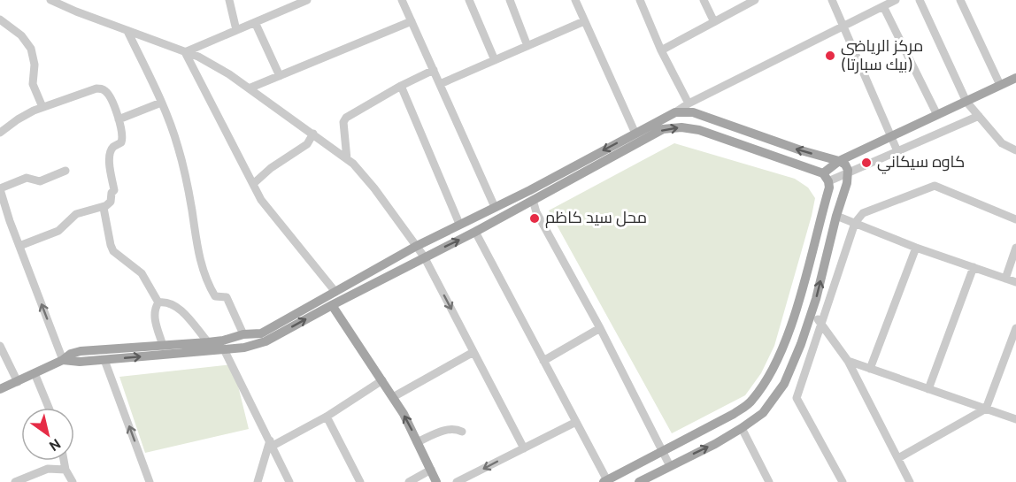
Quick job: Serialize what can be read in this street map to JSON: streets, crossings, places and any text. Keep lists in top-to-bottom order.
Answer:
{
  "places": ["مركز الرياضي (بيك سبارتا)", "كاوه سيكاني", "محل سيد كاظم"],
  "north": "bottom right"
}
